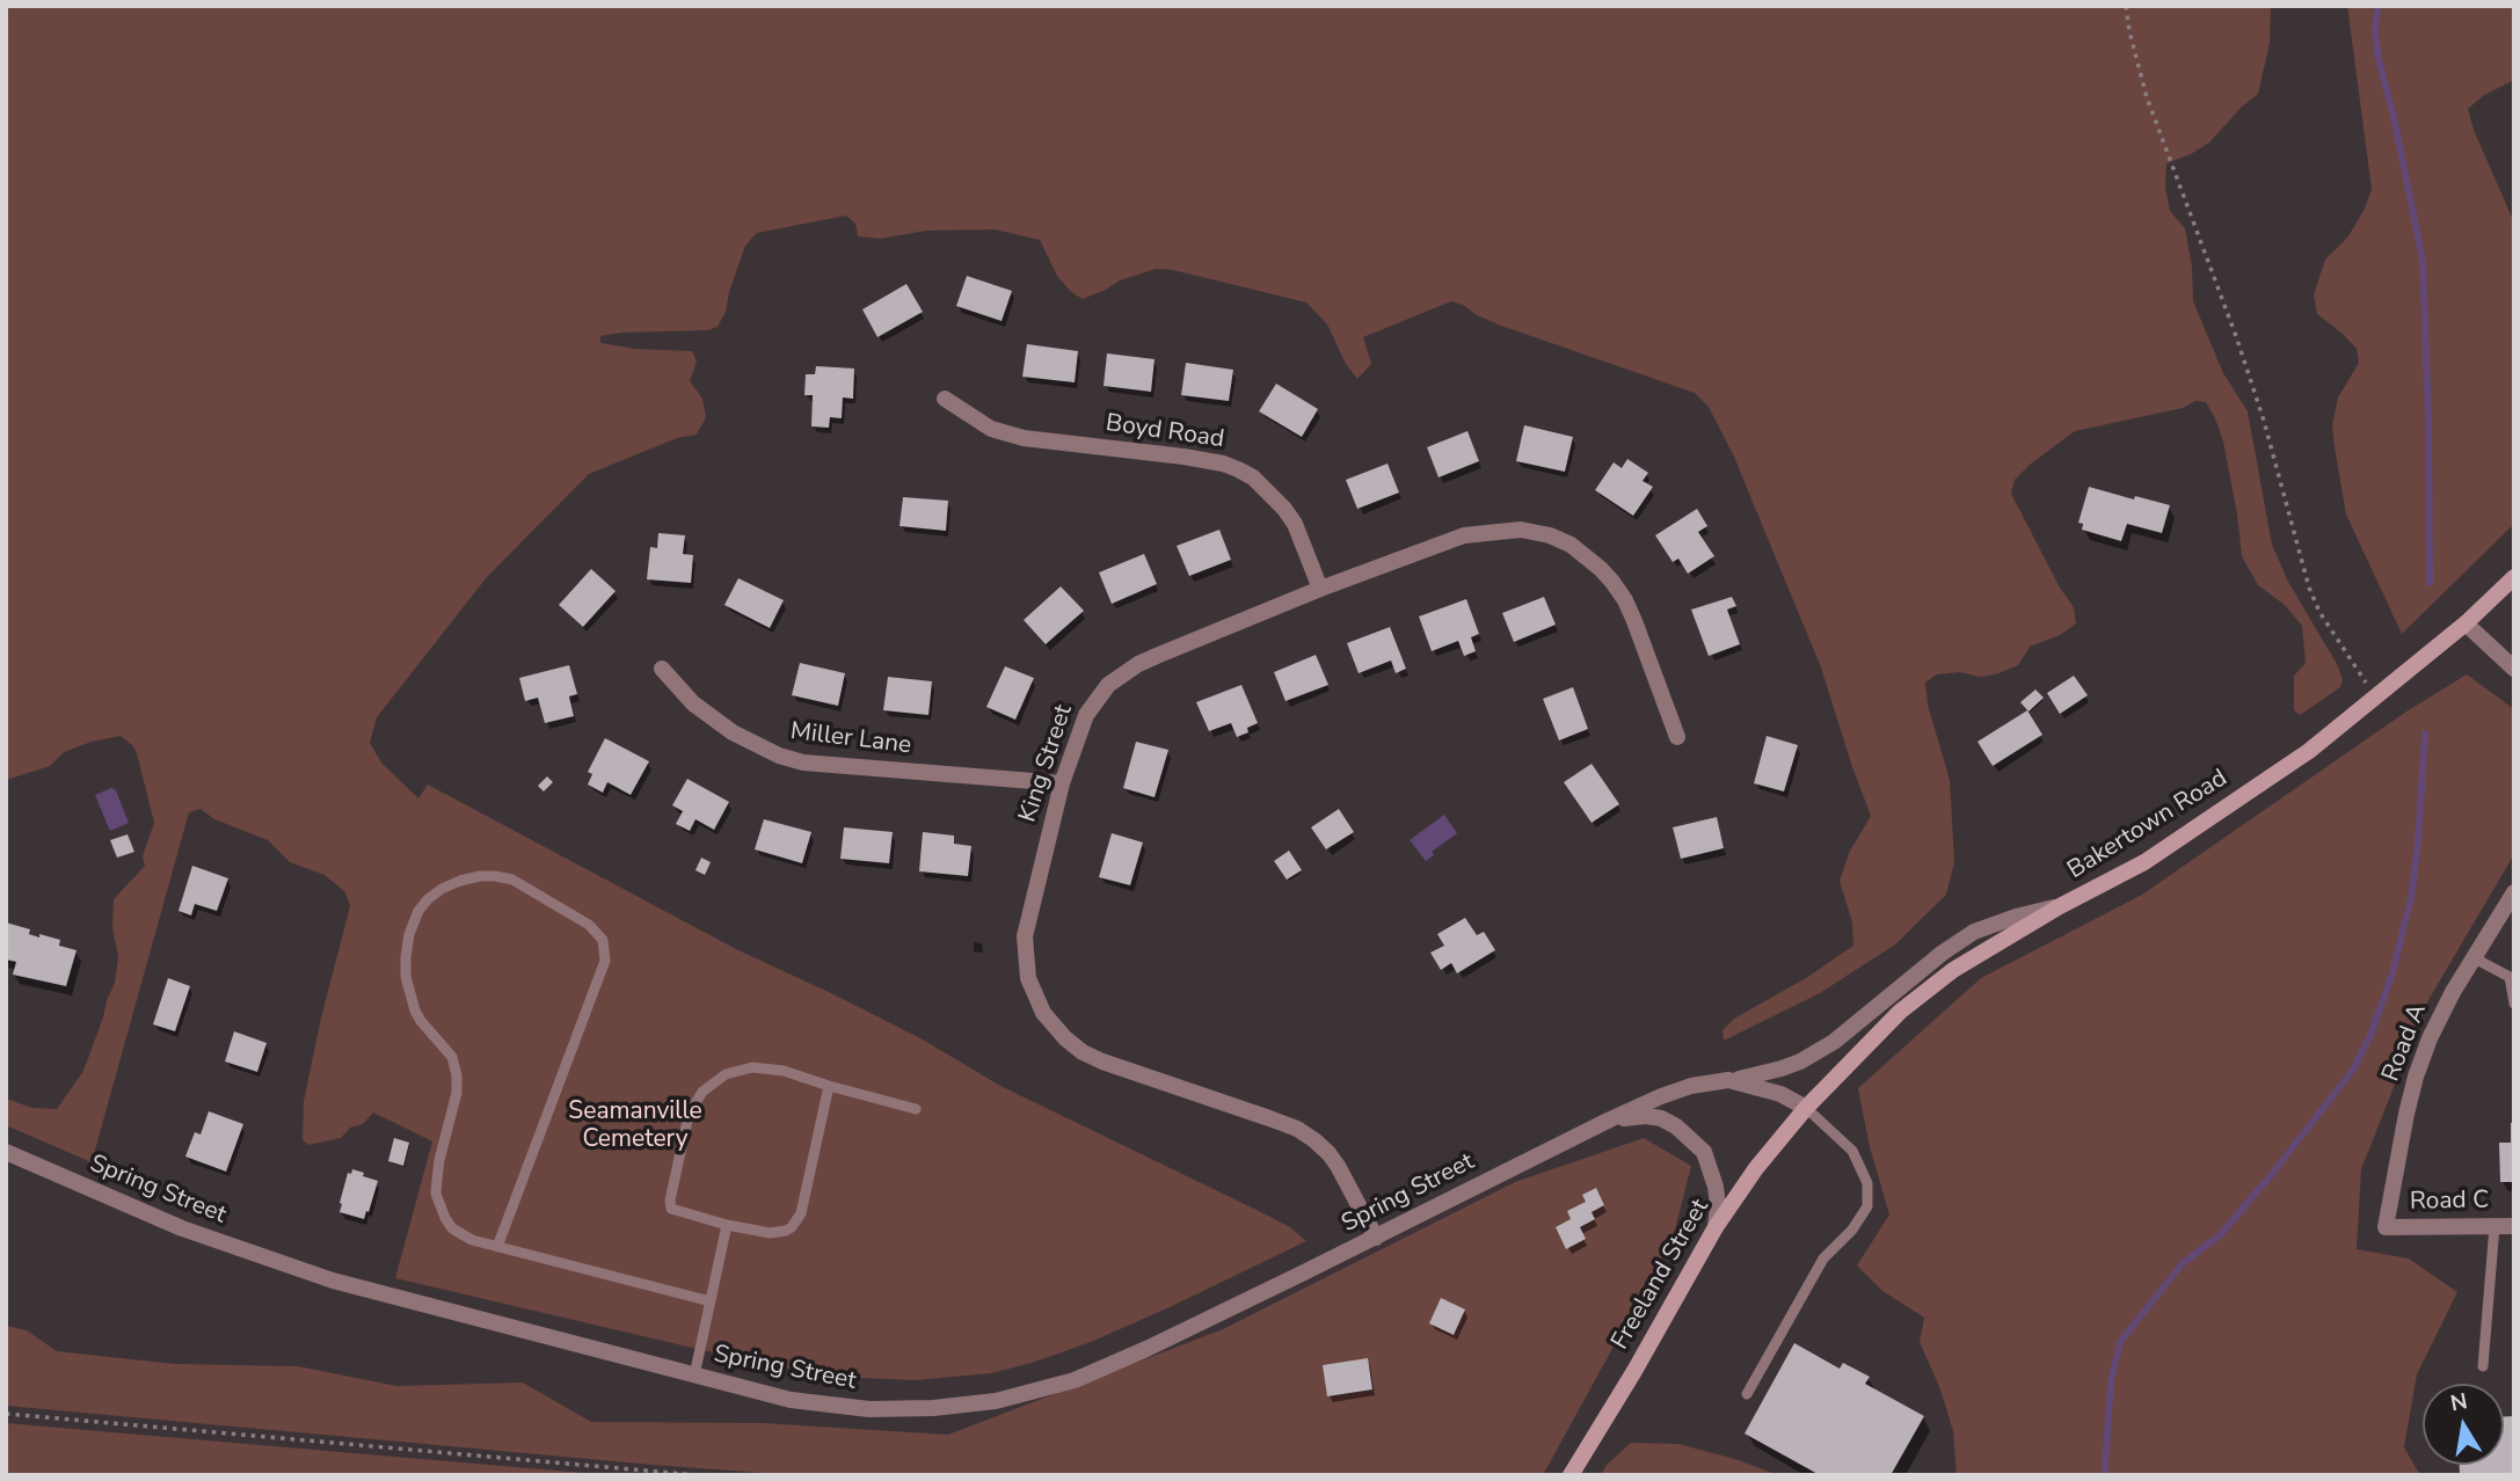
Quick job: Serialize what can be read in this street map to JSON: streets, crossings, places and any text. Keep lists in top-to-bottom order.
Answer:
{
  "streets": {
    "main road": ["Bakertown Road", "Freeland Street"],
    "street": [
      "Boyd Road",
      "Miller Lane",
      "King Street",
      "Road A",
      "Spring Street",
      "Road C"
    ]
  },
  "crossings": [
    ["Boyd Road", "King Street"],
    ["Miller Lane", "King Street"],
    ["King Street", "Spring Street"],
    ["Bakertown Road", "Spring Street"],
    ["Bakertown Road", "Freeland Street"],
    ["Road A", "Road C"],
    ["Spring Street", "Freeland Street"]
  ],
  "parks": ["Seamanville Cemetery"],
  "north": "top"
}
